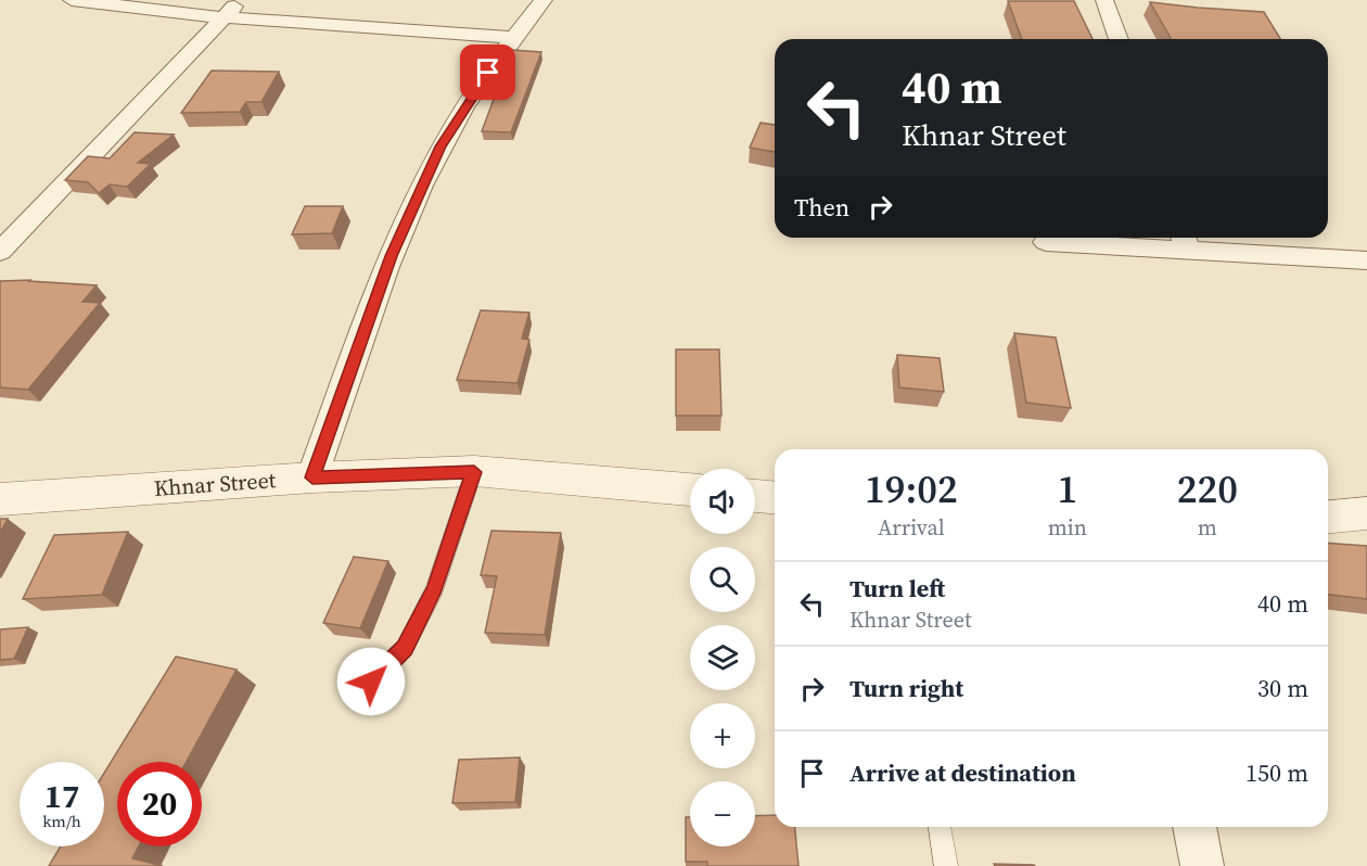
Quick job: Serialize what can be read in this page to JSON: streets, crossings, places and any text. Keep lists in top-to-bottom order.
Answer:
{
  "streets": {
    "street": ["Khnar Street"]
  },
  "page": {
    "turn": ["40 m", "Khnar Street"],
    "then": "Then",
    "eta": [
      "19:02",
      "Arrival",
      "1",
      "min",
      "220",
      "m"
    ],
    "map_buttons": ["+", "−"],
    "list": [
      {
        "name": "Turn left",
        "note": "Khnar Street",
        "value": "40 m"
      },
      {
        "name": "Turn right",
        "value": "30 m"
      },
      {
        "name": "Arrive at destination",
        "value": "150 m"
      }
    ],
    "speed": "17 km/h",
    "limit": "20"
  }
}
